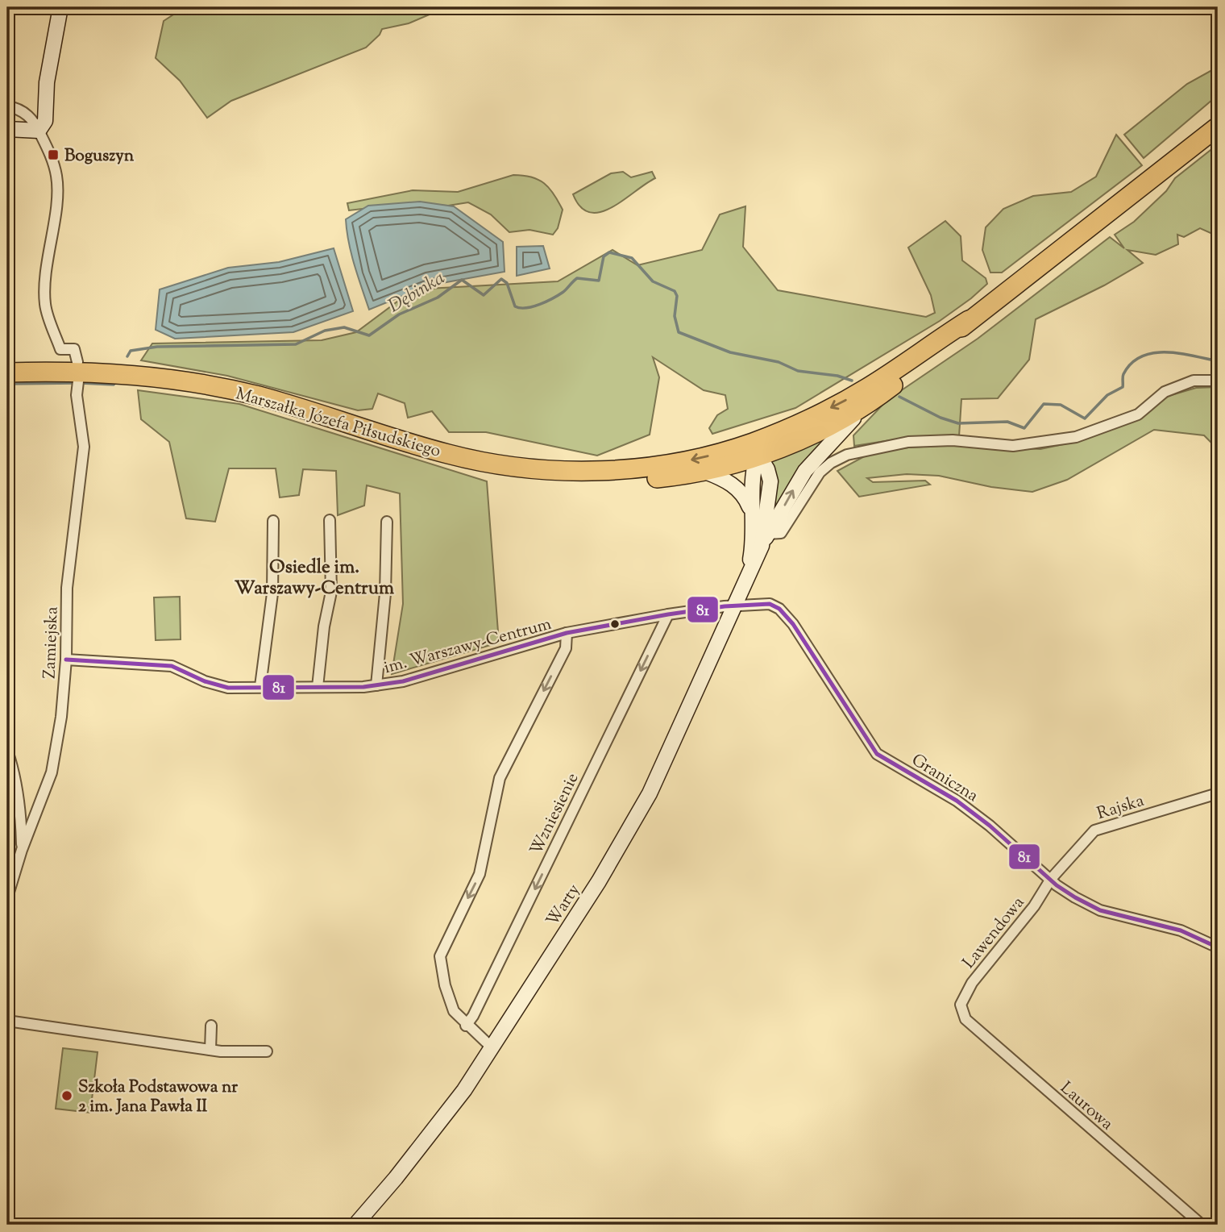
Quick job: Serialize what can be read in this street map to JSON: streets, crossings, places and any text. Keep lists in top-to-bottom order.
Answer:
{
  "streets": {
    "highway": ["Marszałka Józefa Piłsudskiego"],
    "main road": ["Warty"],
    "street": [
      "Zamiejska",
      "im. Warszawy-Centrum",
      "Graniczna",
      "Rajska",
      "Wzniesienie",
      "Lawendowa",
      "Laurowa"
    ]
  },
  "crossings": [
    ["Zamiejska", "im. Warszawy-Centrum"],
    ["im. Warszawy-Centrum", "Graniczna"],
    ["im. Warszawy-Centrum", "Wzniesienie"],
    ["im. Warszawy-Centrum", "Warty"],
    ["Graniczna", "Rajska"],
    ["Graniczna", "Warty"],
    ["Graniczna", "Lawendowa"],
    ["Rajska", "Lawendowa"],
    ["Lawendowa", "Laurowa"]
  ],
  "one_way": ["Wzniesienie"],
  "districts": ["Osiedle im. Warszawy-Centrum"],
  "water": ["Dębinka"],
  "places": {
    "transit": ["Boguszyn"],
    "other": ["Szkoła Podstawowa nr 2 im. Jana Pawła II"]
  },
  "lines": ["transit line 81"]
}
